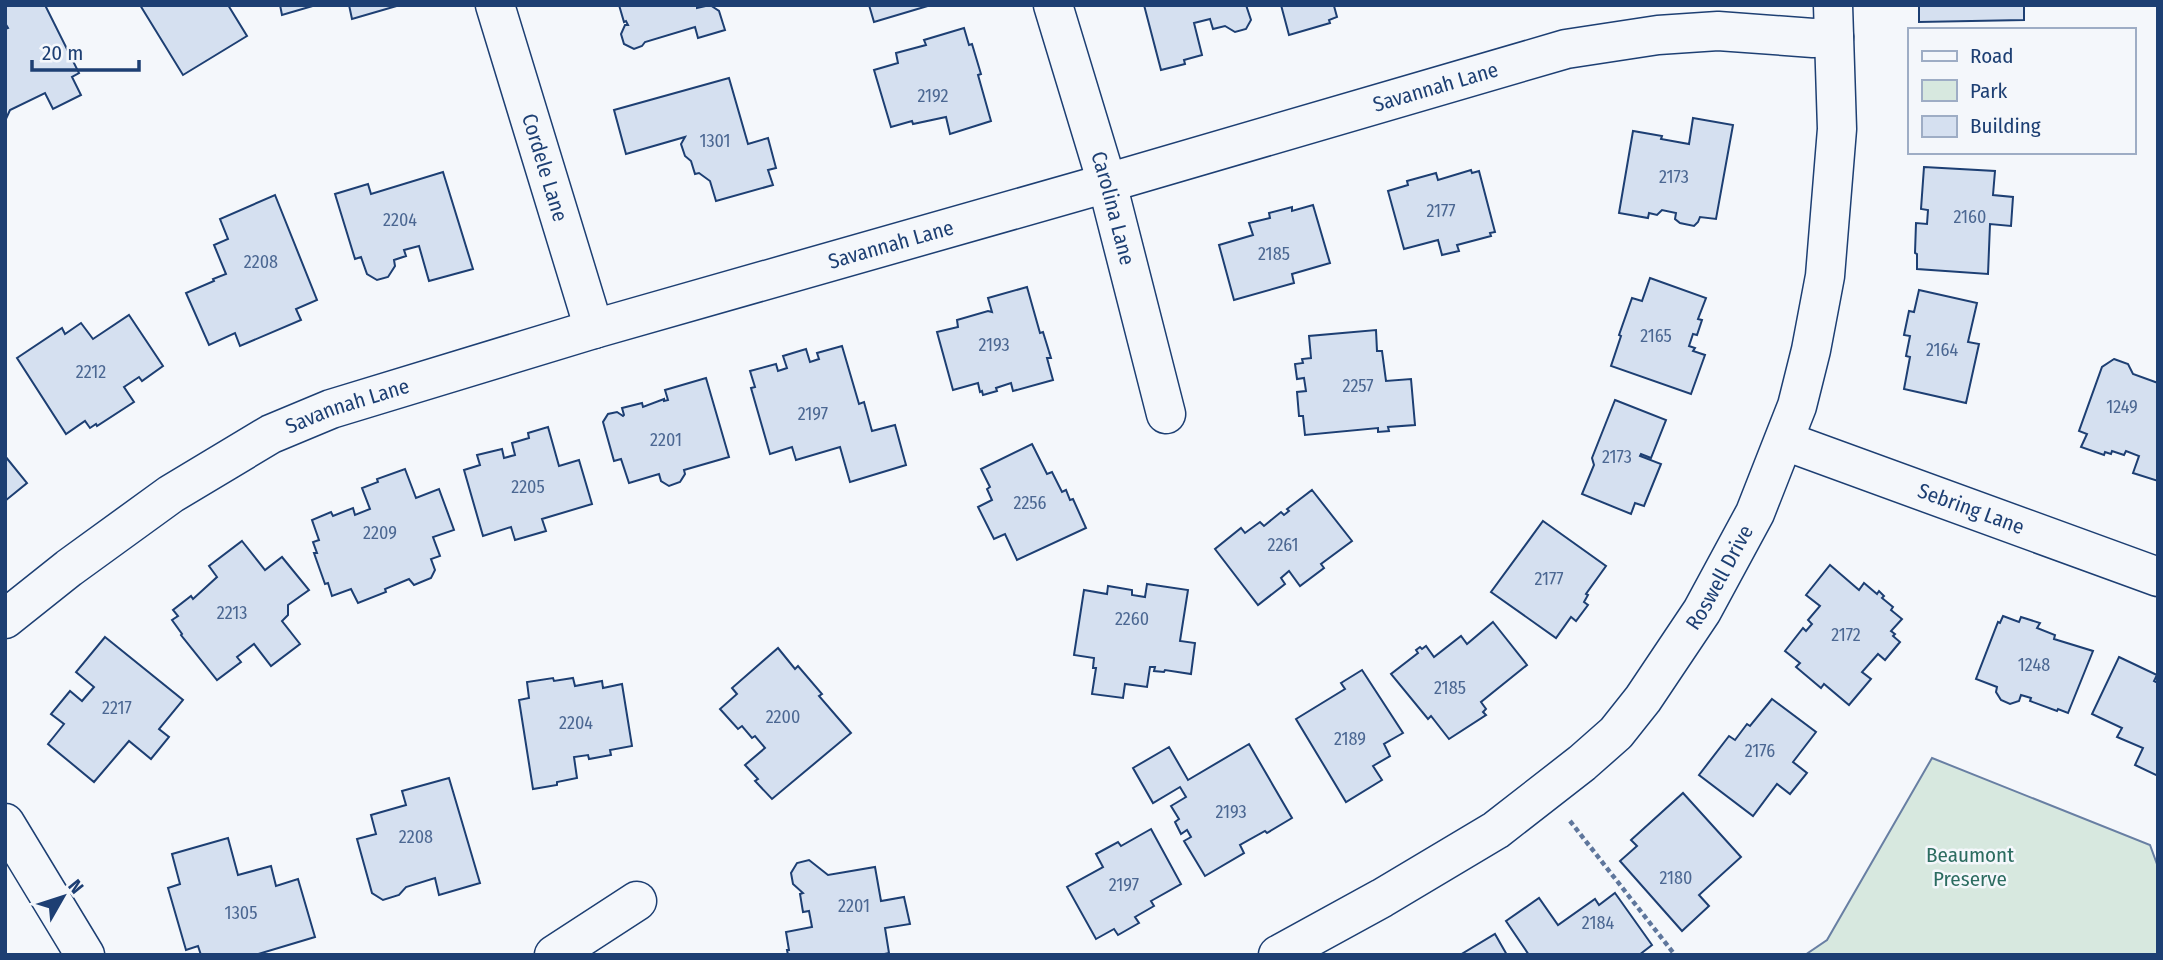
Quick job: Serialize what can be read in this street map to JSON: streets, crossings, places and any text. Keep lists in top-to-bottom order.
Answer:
{
  "streets": {
    "street": [
      "Savannah Lane",
      "Cordele Lane",
      "Carolina Lane",
      "Sebring Lane",
      "Roswell Drive"
    ]
  },
  "crossings": [
    ["Savannah Lane", "Cordele Lane"],
    ["Savannah Lane", "Carolina Lane"],
    ["Savannah Lane", "Roswell Drive"],
    ["Sebring Lane", "Roswell Drive"]
  ],
  "parks": ["Beaumont Preserve"],
  "house_numbers": [
    "2192",
    "1301",
    "2173",
    "2177",
    "2160",
    "2204",
    "2185",
    "2208",
    "2165",
    "2193",
    "2164",
    "2212",
    "2257",
    "1249",
    "2197",
    "2201",
    "2173",
    "2205",
    "2256",
    "2209",
    "2261",
    "2177",
    "2213",
    "2260",
    "2172",
    "1248",
    "2185",
    "2217",
    "2200",
    "2204",
    "2189",
    "2176",
    "2193",
    "2208",
    "2180",
    "2197",
    "2201",
    "1305",
    "2184"
  ],
  "legend": ["Road", "Park", "Building"],
  "scale_bar": "20 m",
  "north": "top right"
}
